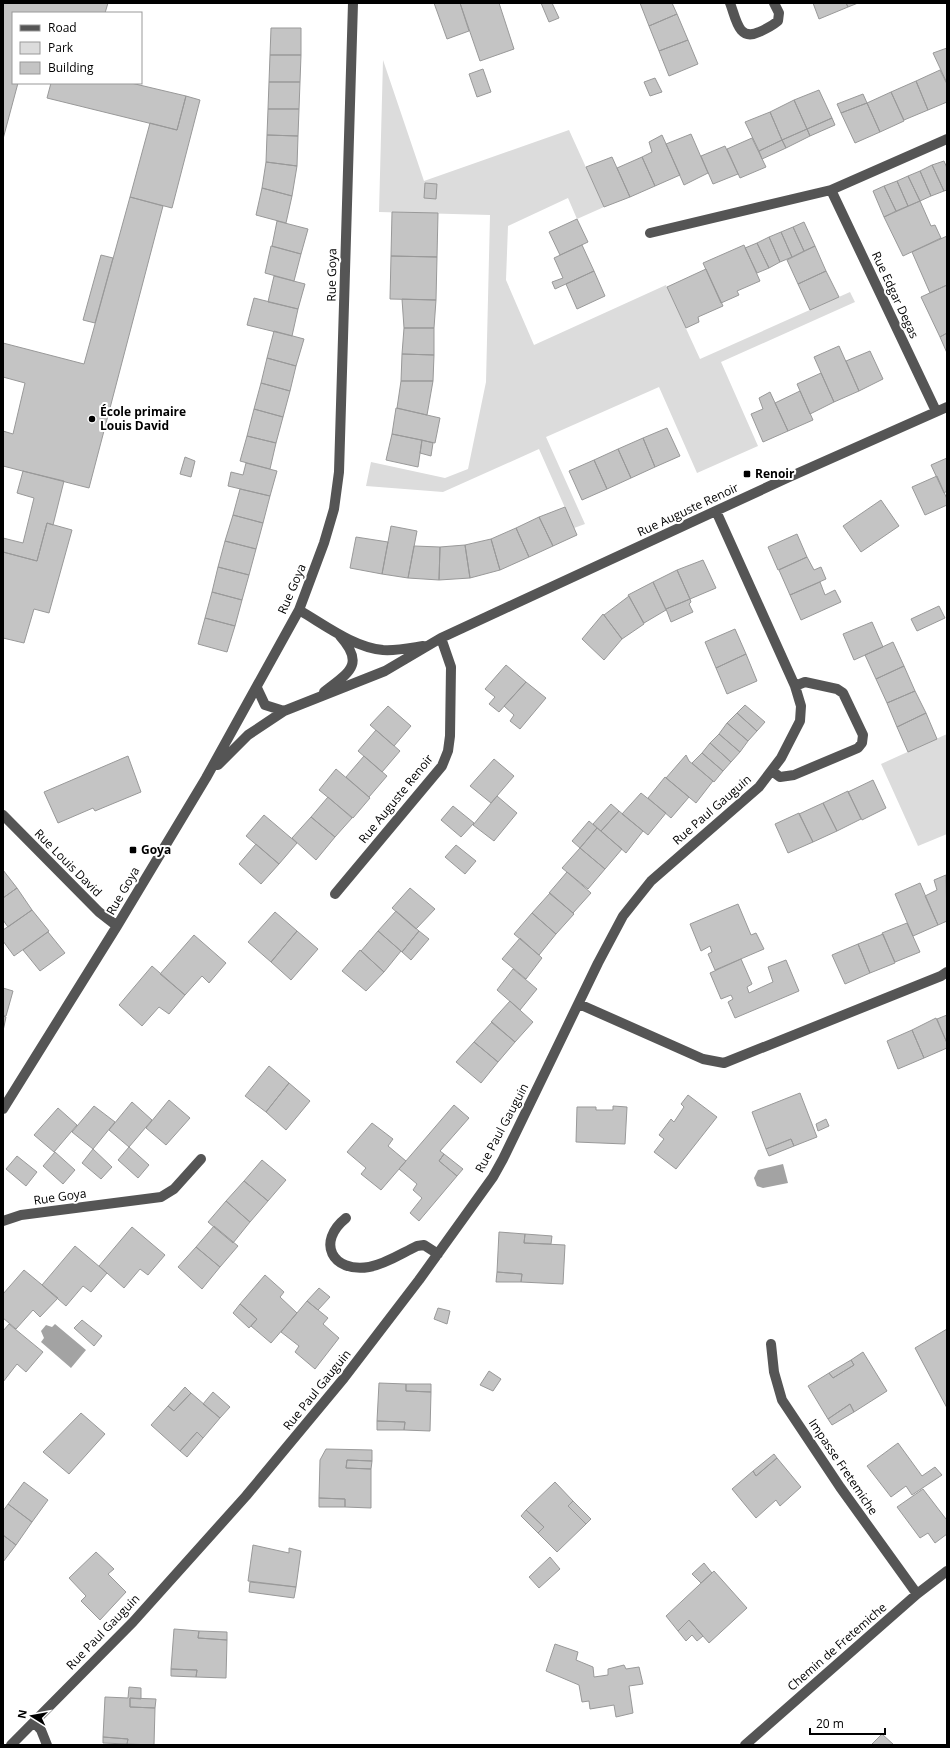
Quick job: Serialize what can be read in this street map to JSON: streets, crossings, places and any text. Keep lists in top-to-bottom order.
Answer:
{
  "streets": {
    "street": [
      "Rue Goya",
      "Rue Edgar Degas",
      "Rue Auguste Renoir",
      "Rue Paul Gauguin",
      "Rue Louis David",
      "Impasse Fretemiche",
      "Chemin de Fretemiche"
    ]
  },
  "crossings": [
    ["Rue Goya", "Rue Auguste Renoir"],
    ["Rue Goya", "Rue Louis David"],
    ["Rue Edgar Degas", "Rue Auguste Renoir"],
    ["Rue Auguste Renoir", "Rue Paul Gauguin"],
    ["Impasse Fretemiche", "Chemin de Fretemiche"]
  ],
  "places": {
    "other": ["École primaire Louis David"],
    "transit": ["Renoir", "Goya"]
  },
  "legend": ["Road", "Park", "Building"],
  "scale_bar": "20 m",
  "north": "left"
}
